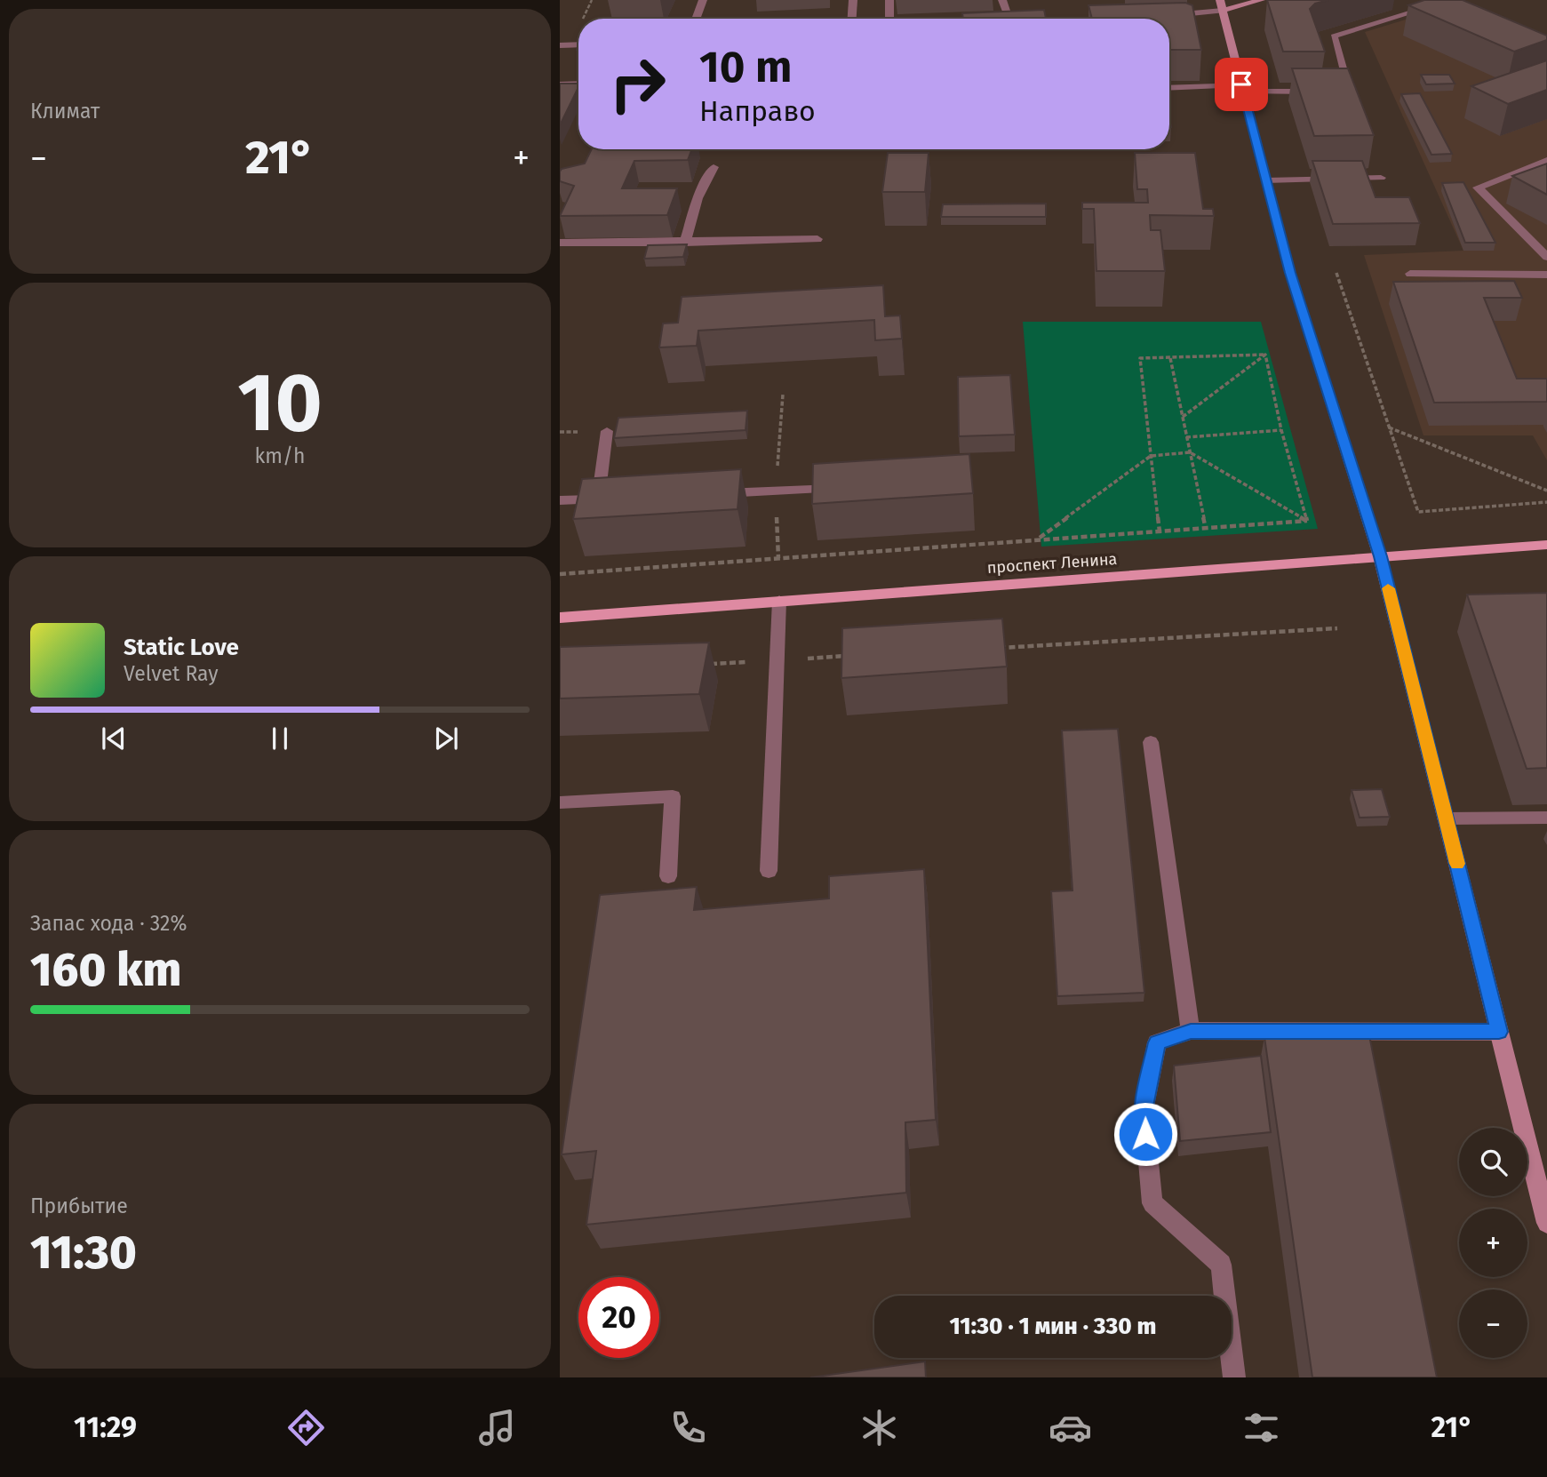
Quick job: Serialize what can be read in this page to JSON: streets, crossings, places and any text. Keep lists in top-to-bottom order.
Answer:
{
  "streets": {
    "main road": ["проспект Ленина"]
  },
  "page": {
    "tile": [
      "Климат",
      ["10", "km/h"],
      ["Запас хода · 32%", "160 km"],
      ["Прибытие", "11:30"]
    ],
    "turn": ["10 m", "Направо"],
    "heat": ["−", "21°", "+"],
    "song": ["Static Love", "Velvet Ray"],
    "map_buttons": ["+", "−"],
    "limit": "20",
    "trip": "11:30 · 1 мин · 330 m",
    "tabs": ["11:29", "21°"]
  }
}
